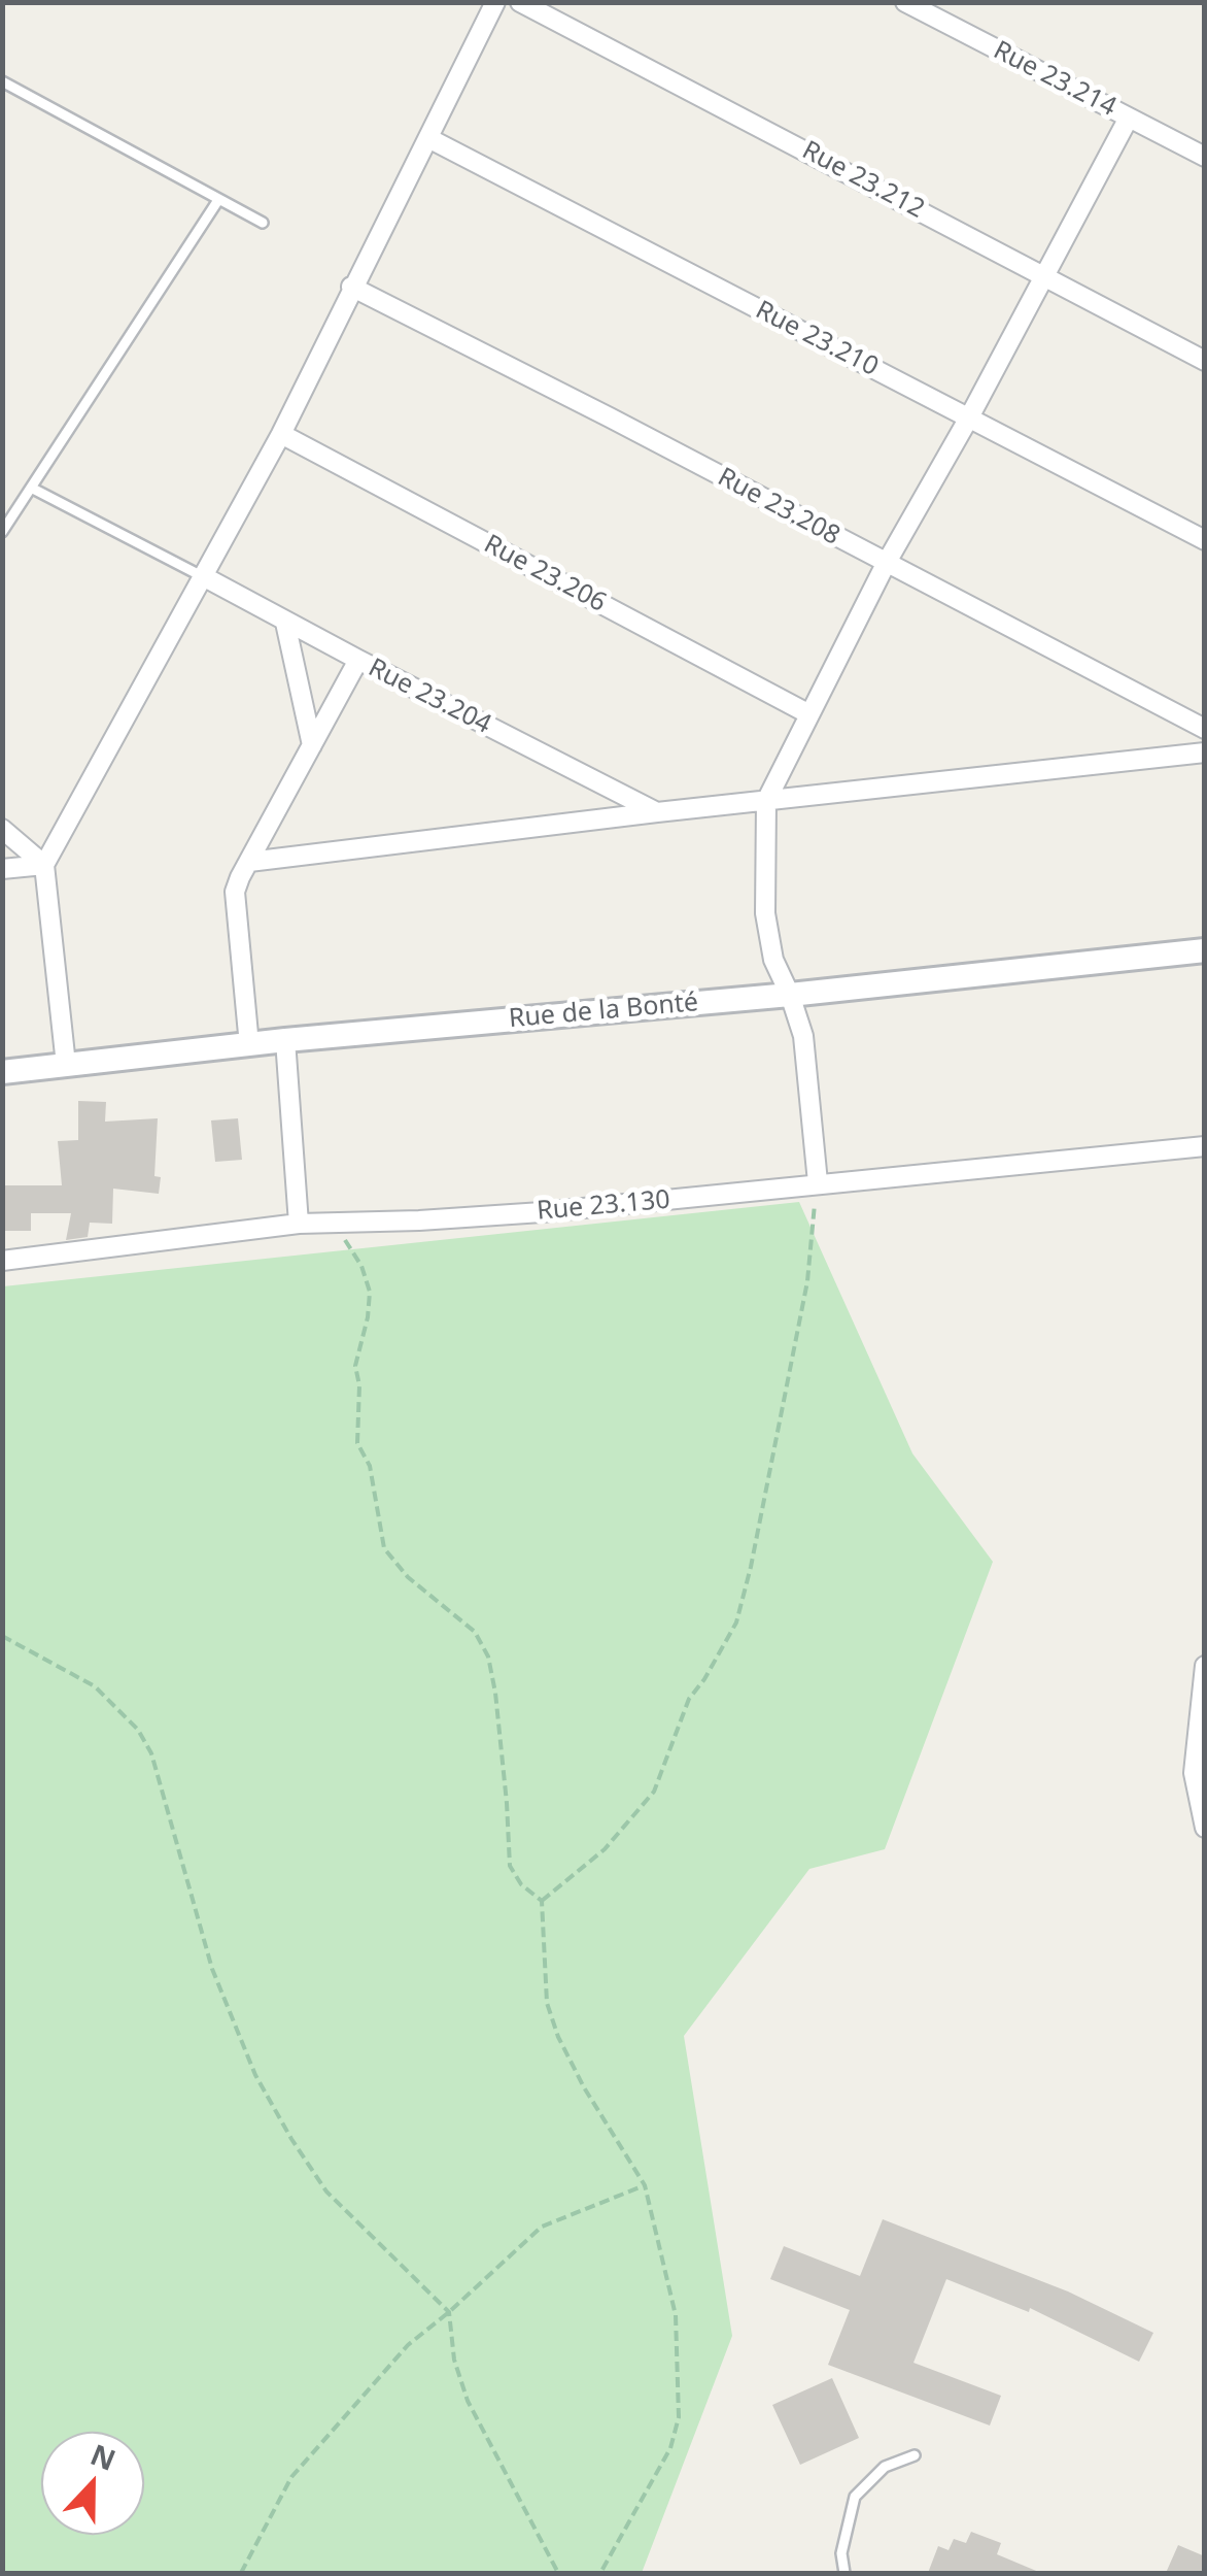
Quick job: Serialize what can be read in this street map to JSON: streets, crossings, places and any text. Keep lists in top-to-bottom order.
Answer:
{
  "streets": {
    "street": [
      "Rue 23.214",
      "Rue 23.212",
      "Rue 23.210",
      "Rue 23.208",
      "Rue 23.206",
      "Rue 23.204",
      "Rue de la Bonté",
      "Rue 23.130"
    ]
  },
  "north": "top"
}
